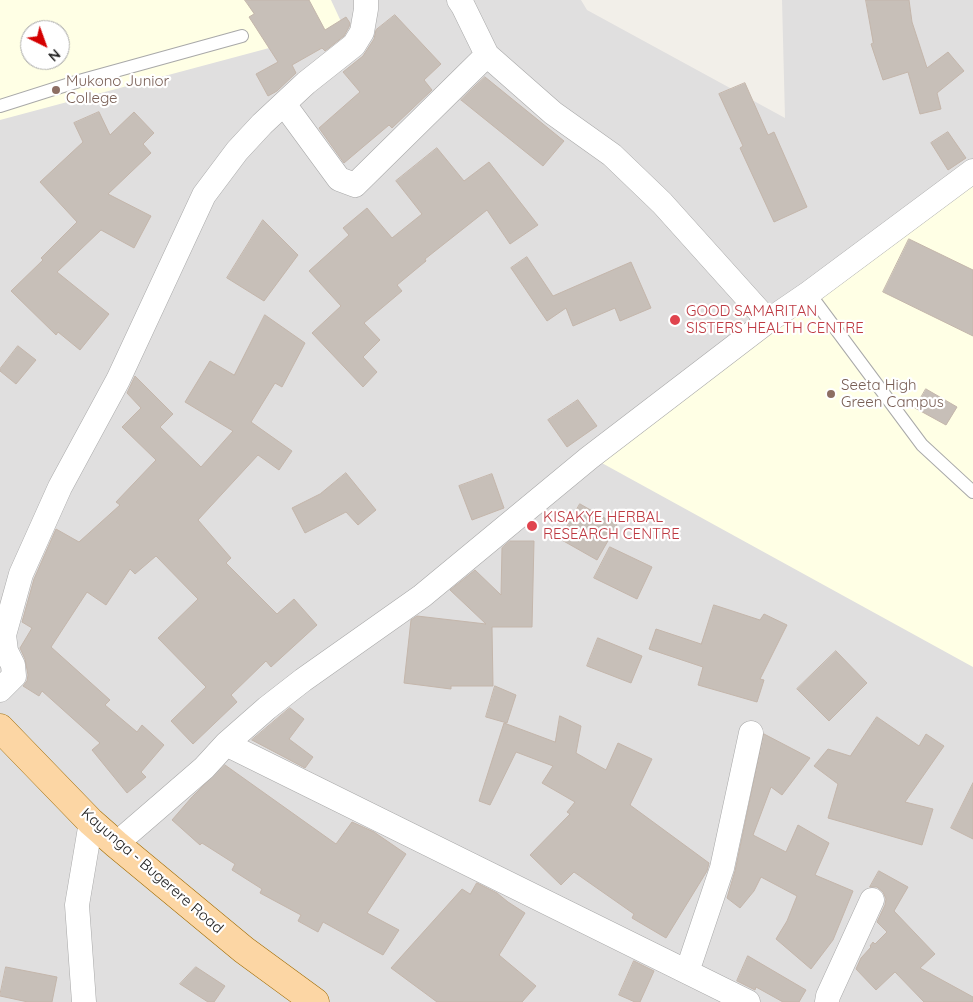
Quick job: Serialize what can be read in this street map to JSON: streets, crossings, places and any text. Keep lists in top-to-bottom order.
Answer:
{
  "streets": {
    "main road": ["Kayunga - Bugerere Road"]
  },
  "places": [
    "Mukono Junior College",
    "GOOD SAMARITAN SISTERS HEALTH CENTRE",
    "Seeta High Green Campus",
    "KISAKYE HERBAL RESEARCH CENTRE"
  ],
  "north": "bottom right"
}
